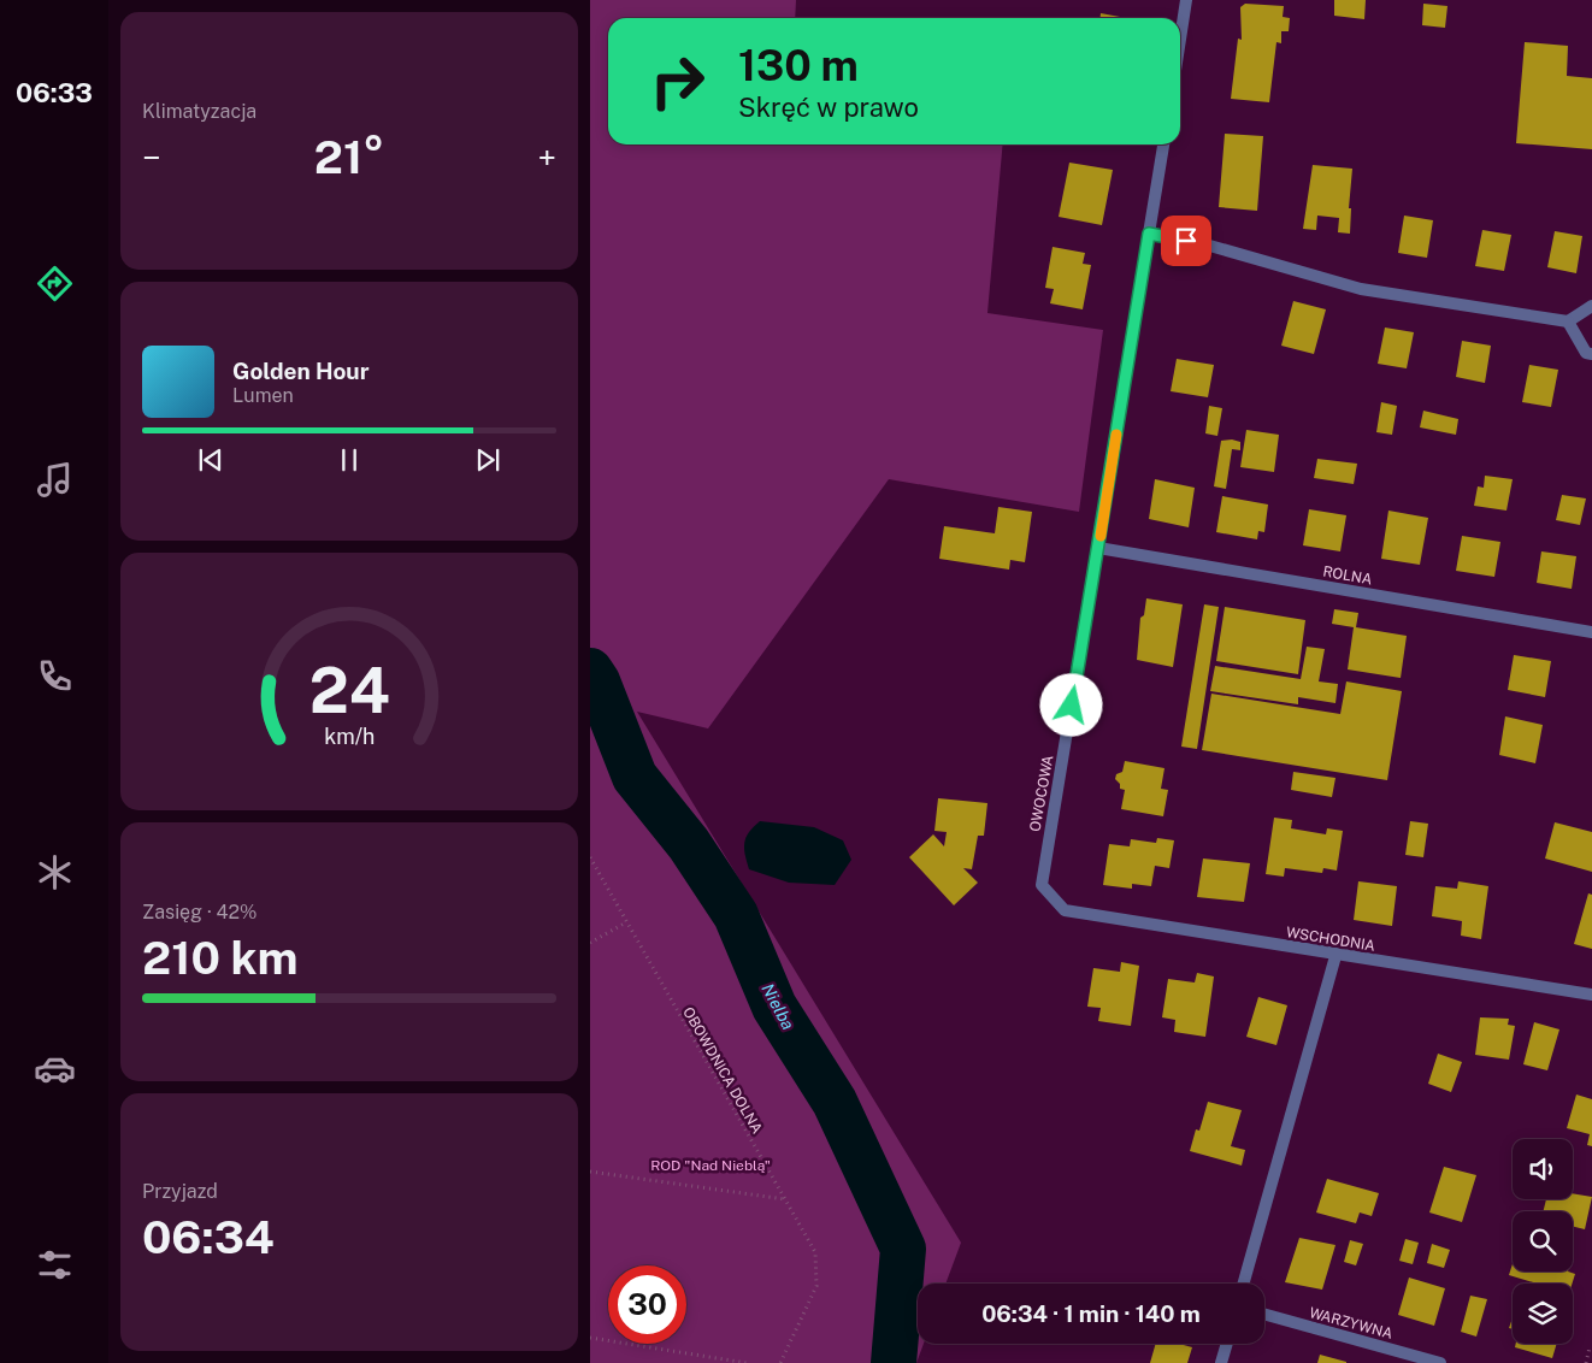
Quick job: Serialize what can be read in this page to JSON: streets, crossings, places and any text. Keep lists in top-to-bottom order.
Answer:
{
  "streets": {
    "street": [
      "ROLNA",
      "OWOCOWA",
      "WSCHODNIA",
      "WARZYWNA"
    ],
    "path": ["OBOWDNICA DOLNA"]
  },
  "crossings": [
    ["ROLNA", "OWOCOWA"],
    ["OWOCOWA", "WSCHODNIA"]
  ],
  "water": ["Nielba"],
  "parks": ["ROD \"Nad Nieblą\""],
  "page": {
    "tabs": "06:33",
    "tile": [
      "Klimatyzacja",
      ["Zasięg · 42%", "210 km"],
      ["Przyjazd", "06:34"]
    ],
    "turn": ["130 m", "Skręć w prawo"],
    "heat": ["−", "21°", "+"],
    "song": ["Golden Hour", "Lumen"],
    "limit": "30",
    "trip": "06:34 · 1 min · 140 m",
    "gauge": ["24", "km/h"]
  }
}
